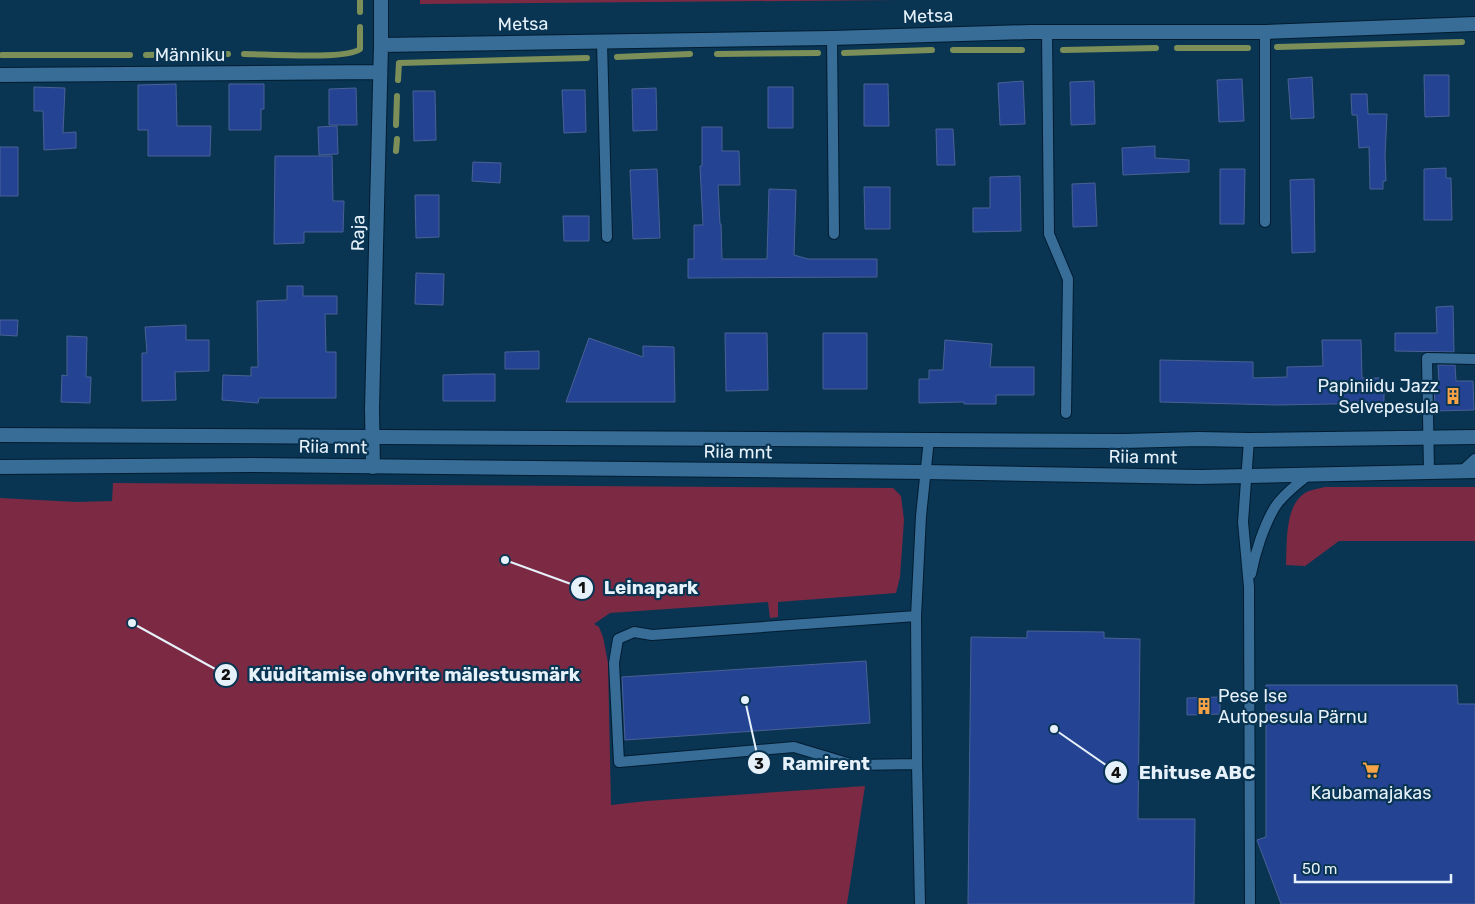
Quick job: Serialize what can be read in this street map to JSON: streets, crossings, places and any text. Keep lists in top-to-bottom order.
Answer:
{
  "streets": {
    "main road": [
      "Metsa",
      "Männiku",
      "Raja",
      "Riia mnt"
    ]
  },
  "crossings": [
    ["Metsa", "Raja"],
    ["Männiku", "Raja"],
    ["Raja", "Riia mnt"]
  ],
  "places": {
    "building": ["Papiniidu Jazz Selvepesula", "Pese Ise Autopesula Pärnu"],
    "other": [
      "Leinapark",
      "Küüditamise ohvrite mälestusmärk",
      "Ramirent",
      "Ehituse ABC"
    ],
    "supermarket": ["Kaubamajakas"]
  },
  "scale_bar": "50 m"
}
